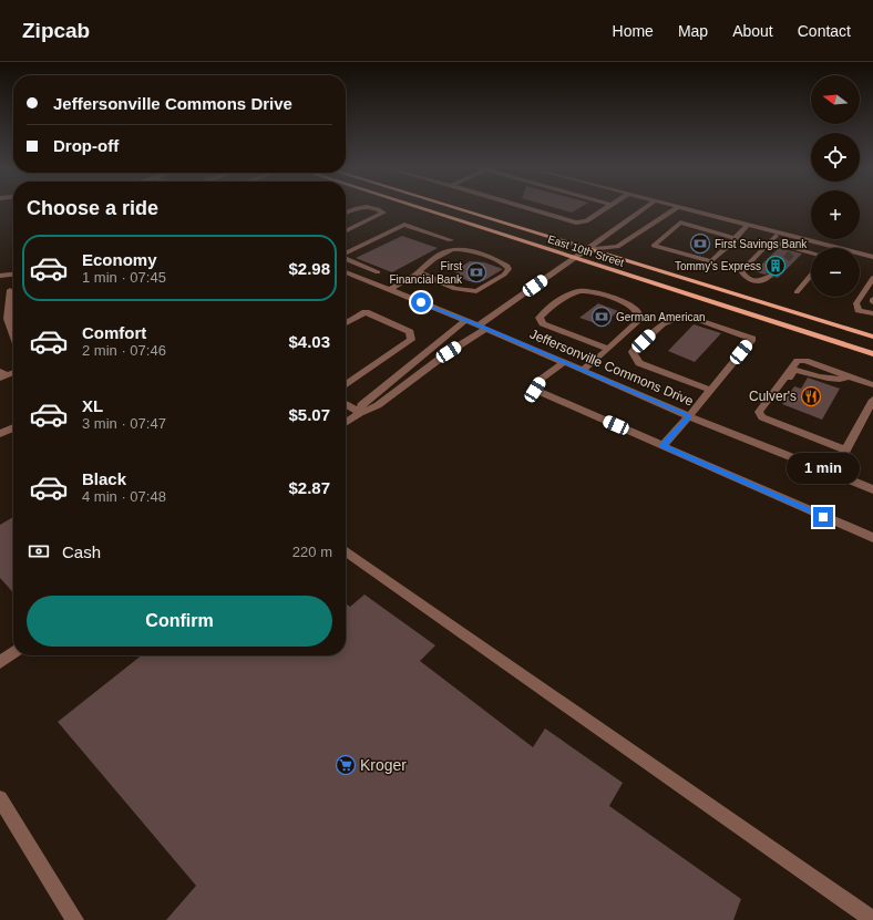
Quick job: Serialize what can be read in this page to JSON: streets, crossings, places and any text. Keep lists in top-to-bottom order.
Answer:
{
  "streets": {
    "main road": ["East 10th Street"],
    "street": ["Jeffersonville Commons Drive"]
  },
  "places": {
    "bank": ["First Savings Bank", "First Financial Bank", "German American"],
    "building": ["Tommy's Express"],
    "restaurant": ["Culver's"],
    "supermarket": ["Kroger"]
  },
  "north": "left",
  "page": {
    "header": "Zipcab",
    "nav": [
      "Home",
      "Map",
      "About",
      "Contact"
    ],
    "map_buttons": ["+", "−"],
    "banner": ["Jeffersonville Commons Drive", "Drop-off"],
    "heading": "Choose a ride",
    "list": [
      {
        "name": "Economy",
        "note": "1 min · 07:45",
        "value": "$2.98"
      },
      {
        "name": "Comfort",
        "note": "2 min · 07:46",
        "value": "$4.03"
      },
      {
        "name": "XL",
        "note": "3 min · 07:47",
        "value": "$5.07"
      },
      {
        "name": "Black",
        "note": "4 min · 07:48",
        "value": "$2.87"
      }
    ],
    "bubble": "1 min",
    "pay": ["Cash", "220 m"],
    "buttons": "Confirm"
  }
}
